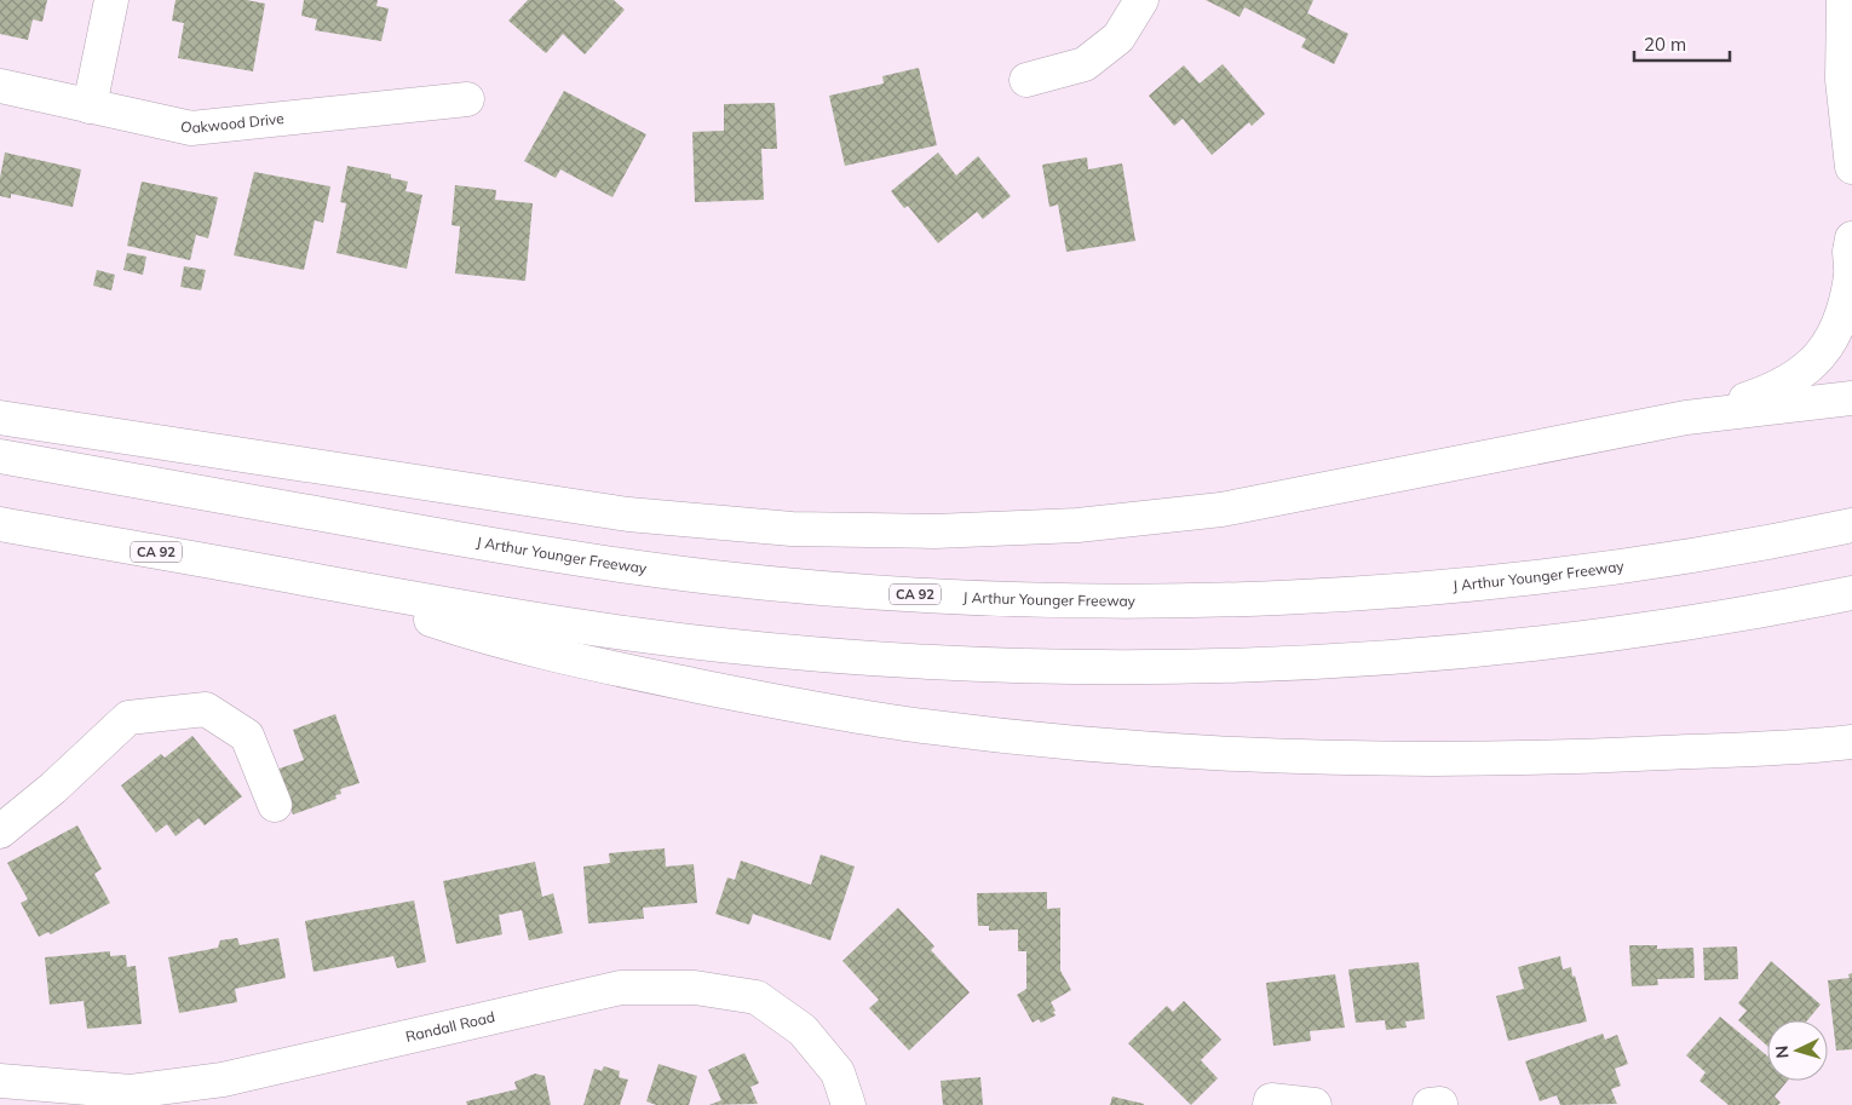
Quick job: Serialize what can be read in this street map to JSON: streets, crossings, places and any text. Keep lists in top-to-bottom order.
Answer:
{
  "streets": {
    "main road": [
      "Oakwood Drive",
      "CA 92",
      "J Arthur Younger Freeway",
      "Randall Road"
    ]
  },
  "scale_bar": "20 m",
  "north": "left"
}
